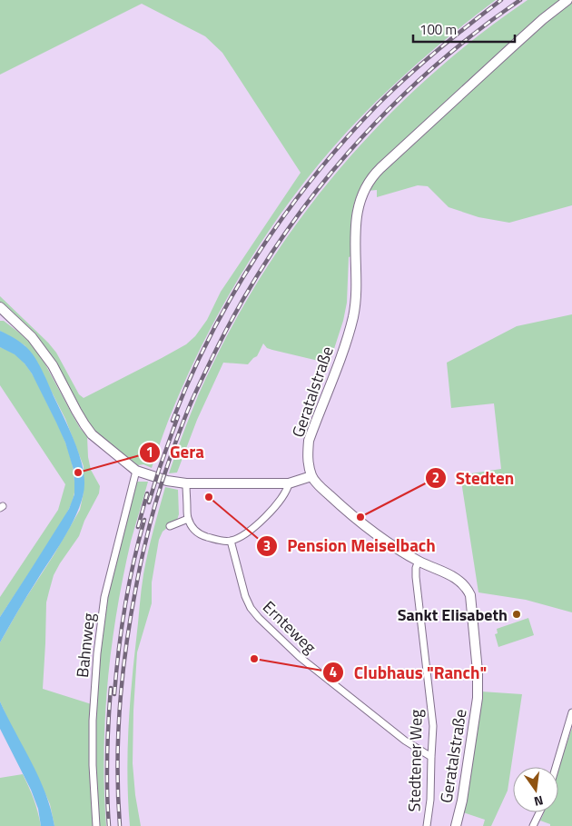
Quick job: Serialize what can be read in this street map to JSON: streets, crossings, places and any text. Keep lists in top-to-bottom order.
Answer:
{
  "streets": {
    "street": [
      "Geratalstraße",
      "Ernteweg",
      "Bahnweg",
      "Stedtener Weg"
    ]
  },
  "crossings": [
    ["Geratalstraße", "Stedtener Weg"],
    ["Ernteweg", "Stedtener Weg"]
  ],
  "places": [
    "Gera",
    "Pension Meiselbach",
    "Stedten",
    "Sankt Elisabeth",
    "Clubhaus \"Ranch\""
  ],
  "scale_bar": "100 m",
  "north": "bottom"
}
